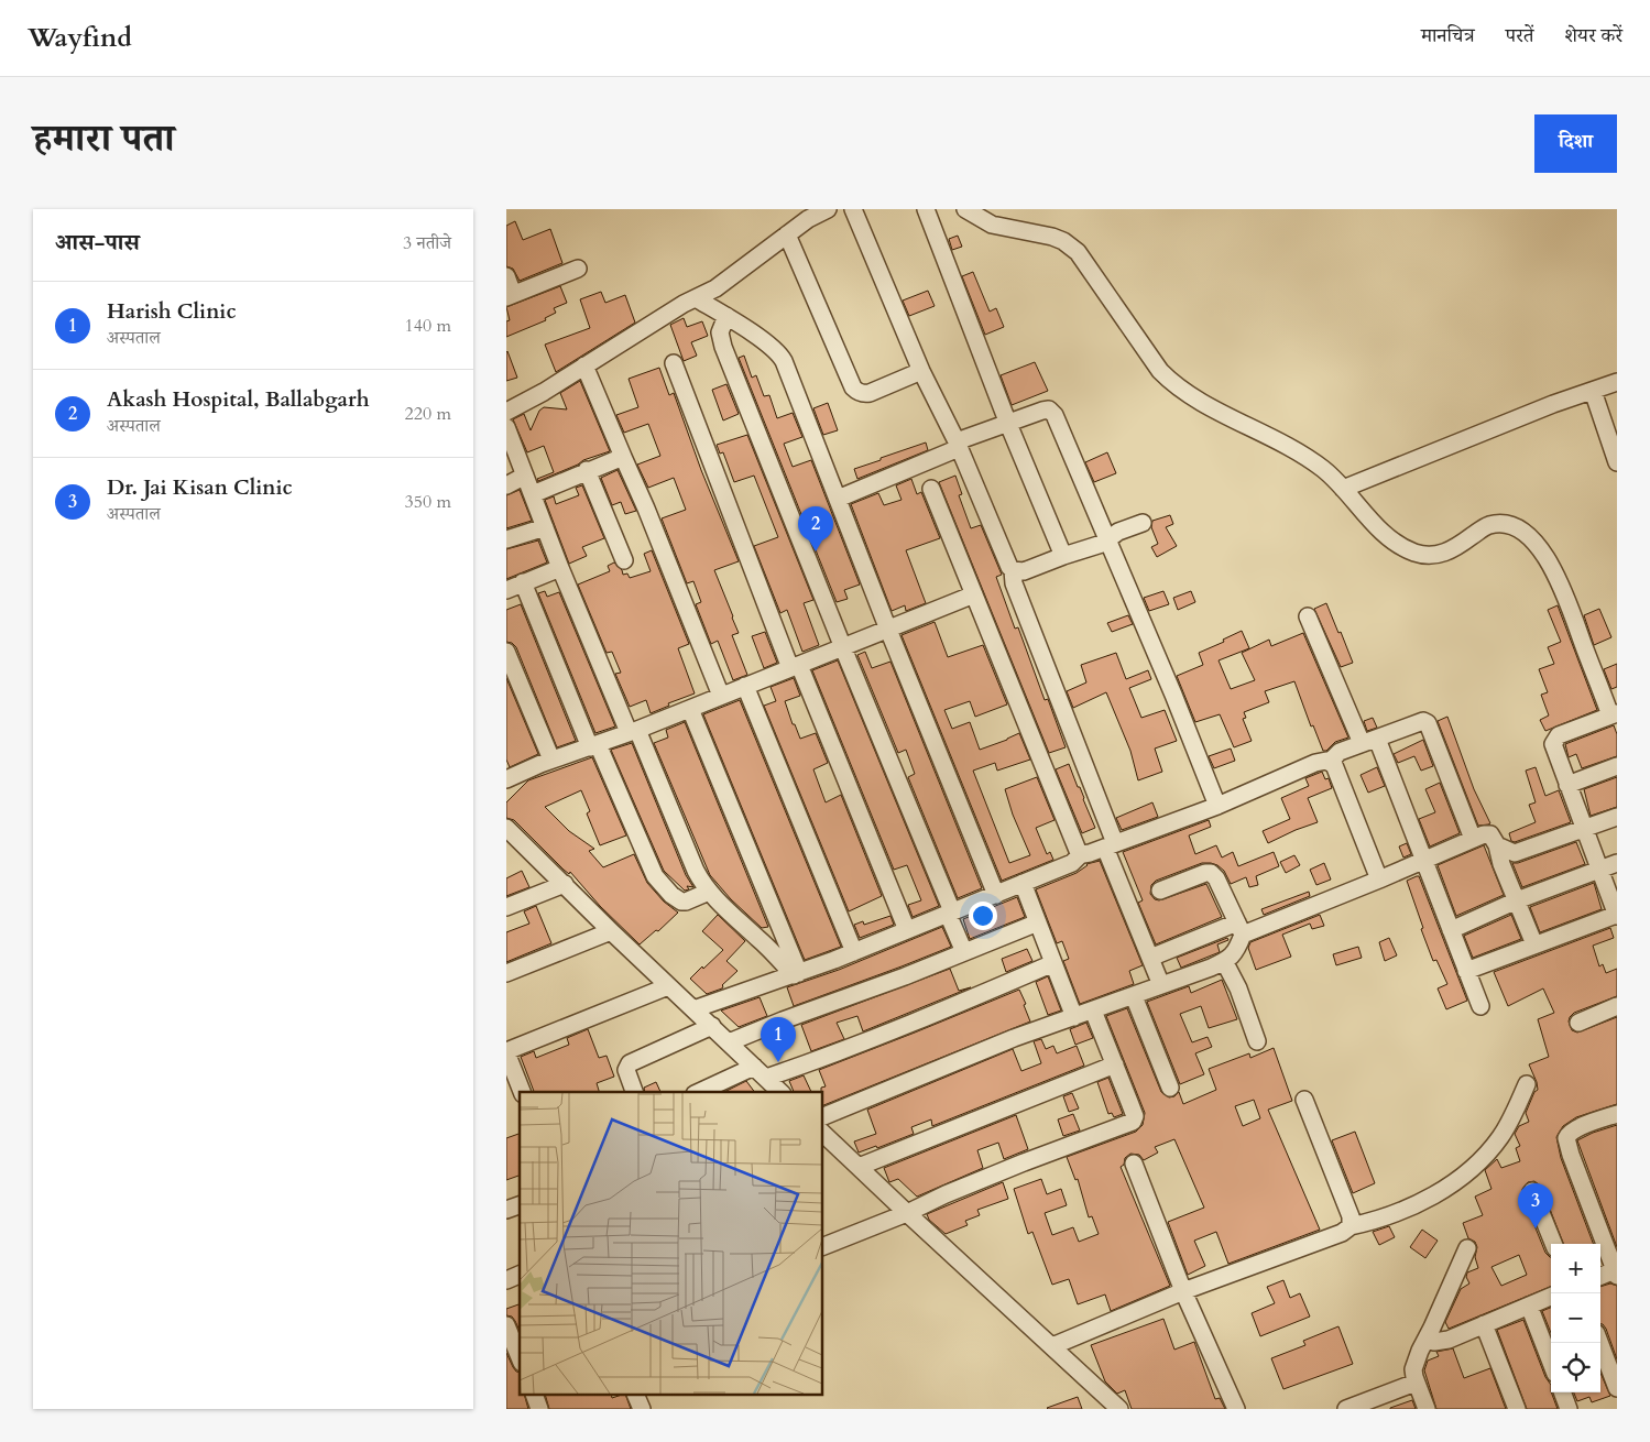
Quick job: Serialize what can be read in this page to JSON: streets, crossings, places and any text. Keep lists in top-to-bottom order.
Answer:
{
  "page": {
    "header": "Wayfind",
    "nav": ["मानचित्र", "परतें", "शेयर करें"],
    "title": "हमारा पता",
    "buttons": "दिशा",
    "heading": ["आस-पास", "3 नतीजे"],
    "list": [
      {
        "mark": "1",
        "name": "Harish Clinic",
        "note": "अस्पताल",
        "value": "140 m"
      },
      {
        "mark": "2",
        "name": "Akash Hospital, Ballabgarh",
        "note": "अस्पताल",
        "value": "220 m"
      },
      {
        "mark": "3",
        "name": "Dr. Jai Kisan Clinic",
        "note": "अस्पताल",
        "value": "350 m"
      }
    ],
    "pins": ["2", "1", "3"],
    "map_buttons": ["+", "−"]
  }
}
